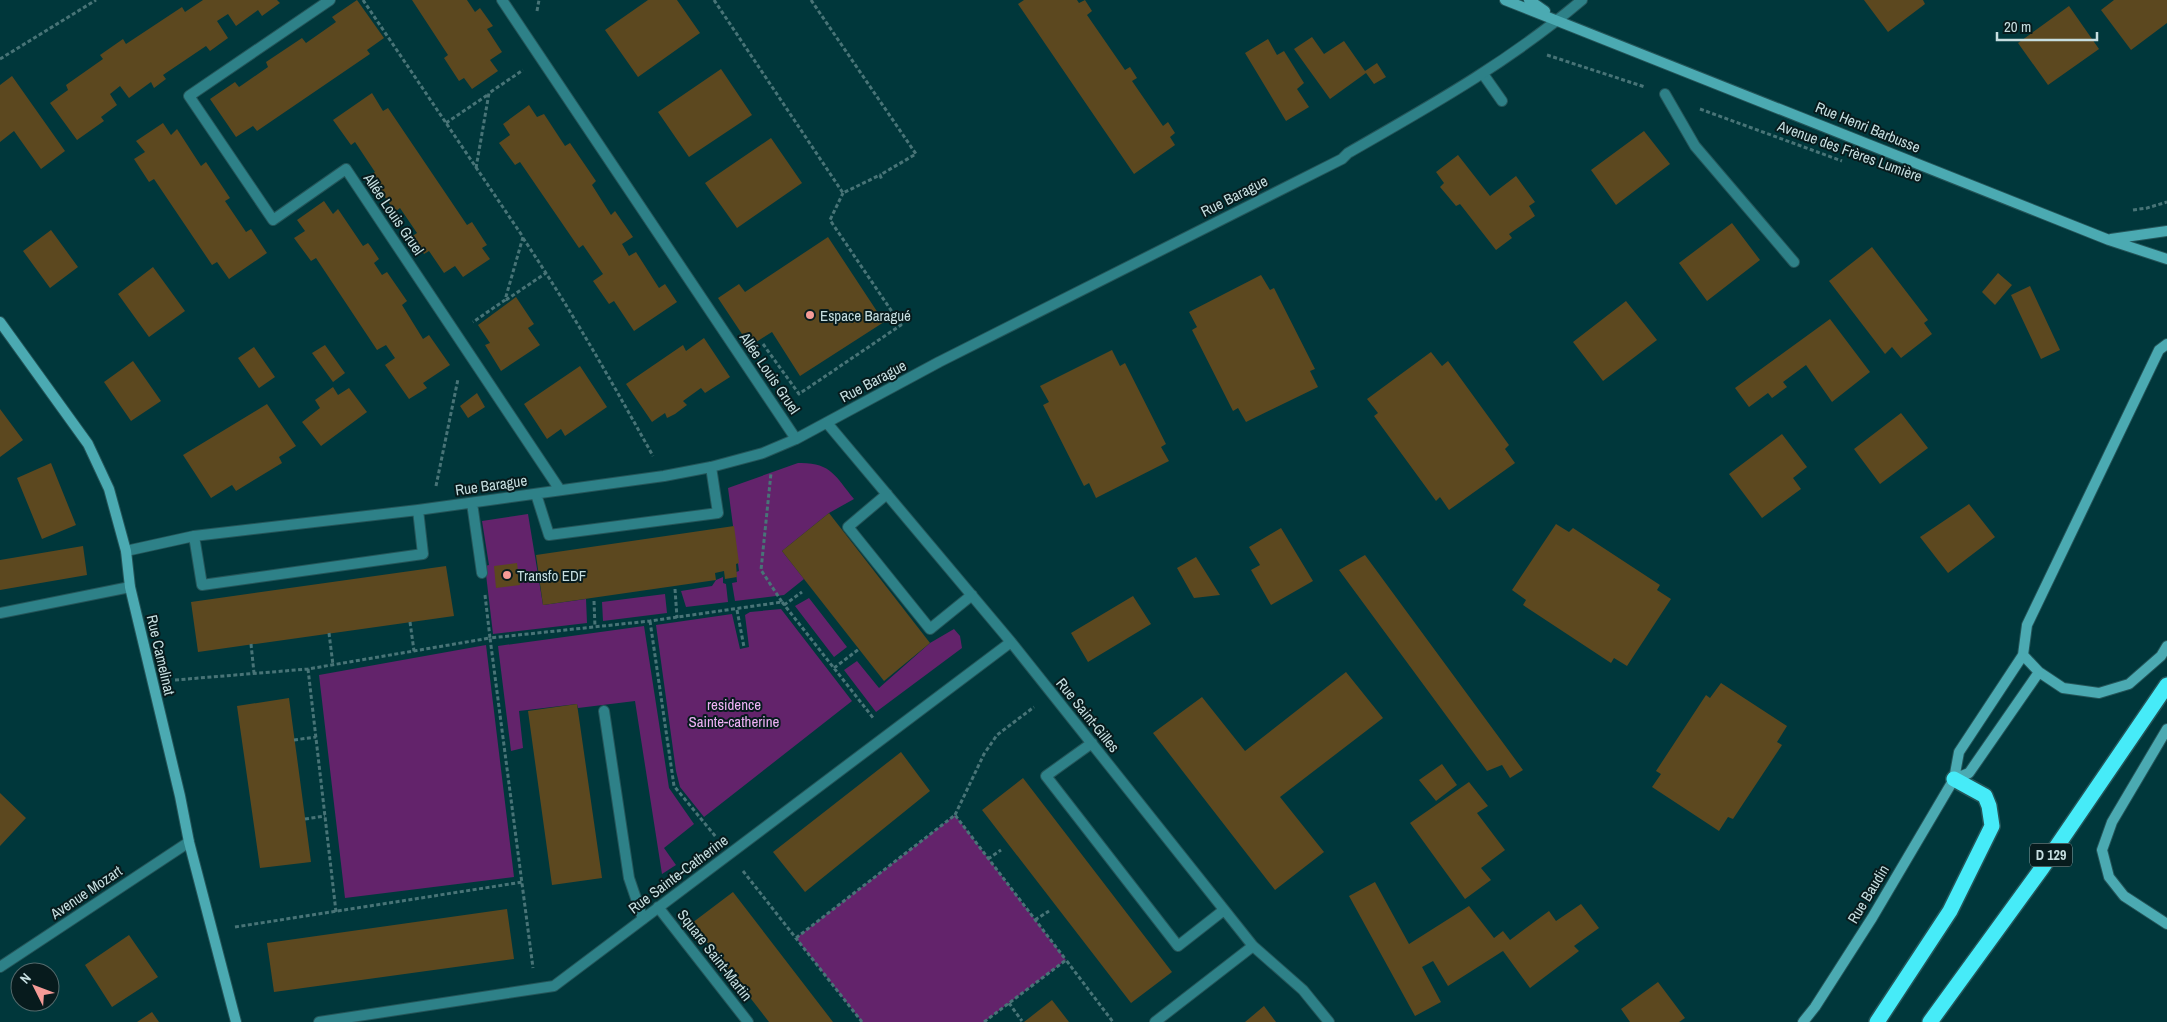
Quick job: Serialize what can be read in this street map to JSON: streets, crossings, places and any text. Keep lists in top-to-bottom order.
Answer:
{
  "streets": {
    "highway": ["D 129"],
    "main road": ["Rue Henri Barbusse", "Rue Camelinat", "Rue Baudin"],
    "street": [
      "Rue Barague",
      "Allée Louis Gruel",
      "Rue Saint-Gilles",
      "Rue Sainte-Catherine",
      "Avenue Mozart",
      "Square Saint-Martin"
    ],
    "path": ["Avenue des Frères Lumière"]
  },
  "crossings": [
    ["Rue Henri Barbusse", "Rue Barague"],
    ["Avenue des Frères Lumière", "Rue Barague"],
    ["Rue Barague", "Allée Louis Gruel"],
    ["Rue Barague", "Rue Camelinat"],
    ["Rue Barague", "Rue Saint-Gilles"],
    ["Rue Camelinat", "Avenue Mozart"],
    ["Rue Saint-Gilles", "Rue Sainte-Catherine"],
    ["Rue Sainte-Catherine", "Square Saint-Martin"]
  ],
  "parks": ["residence Sainte-catherine"],
  "places": ["Espace Baragué", "Transfo EDF"],
  "scale_bar": "20 m",
  "north": "top left"
}
